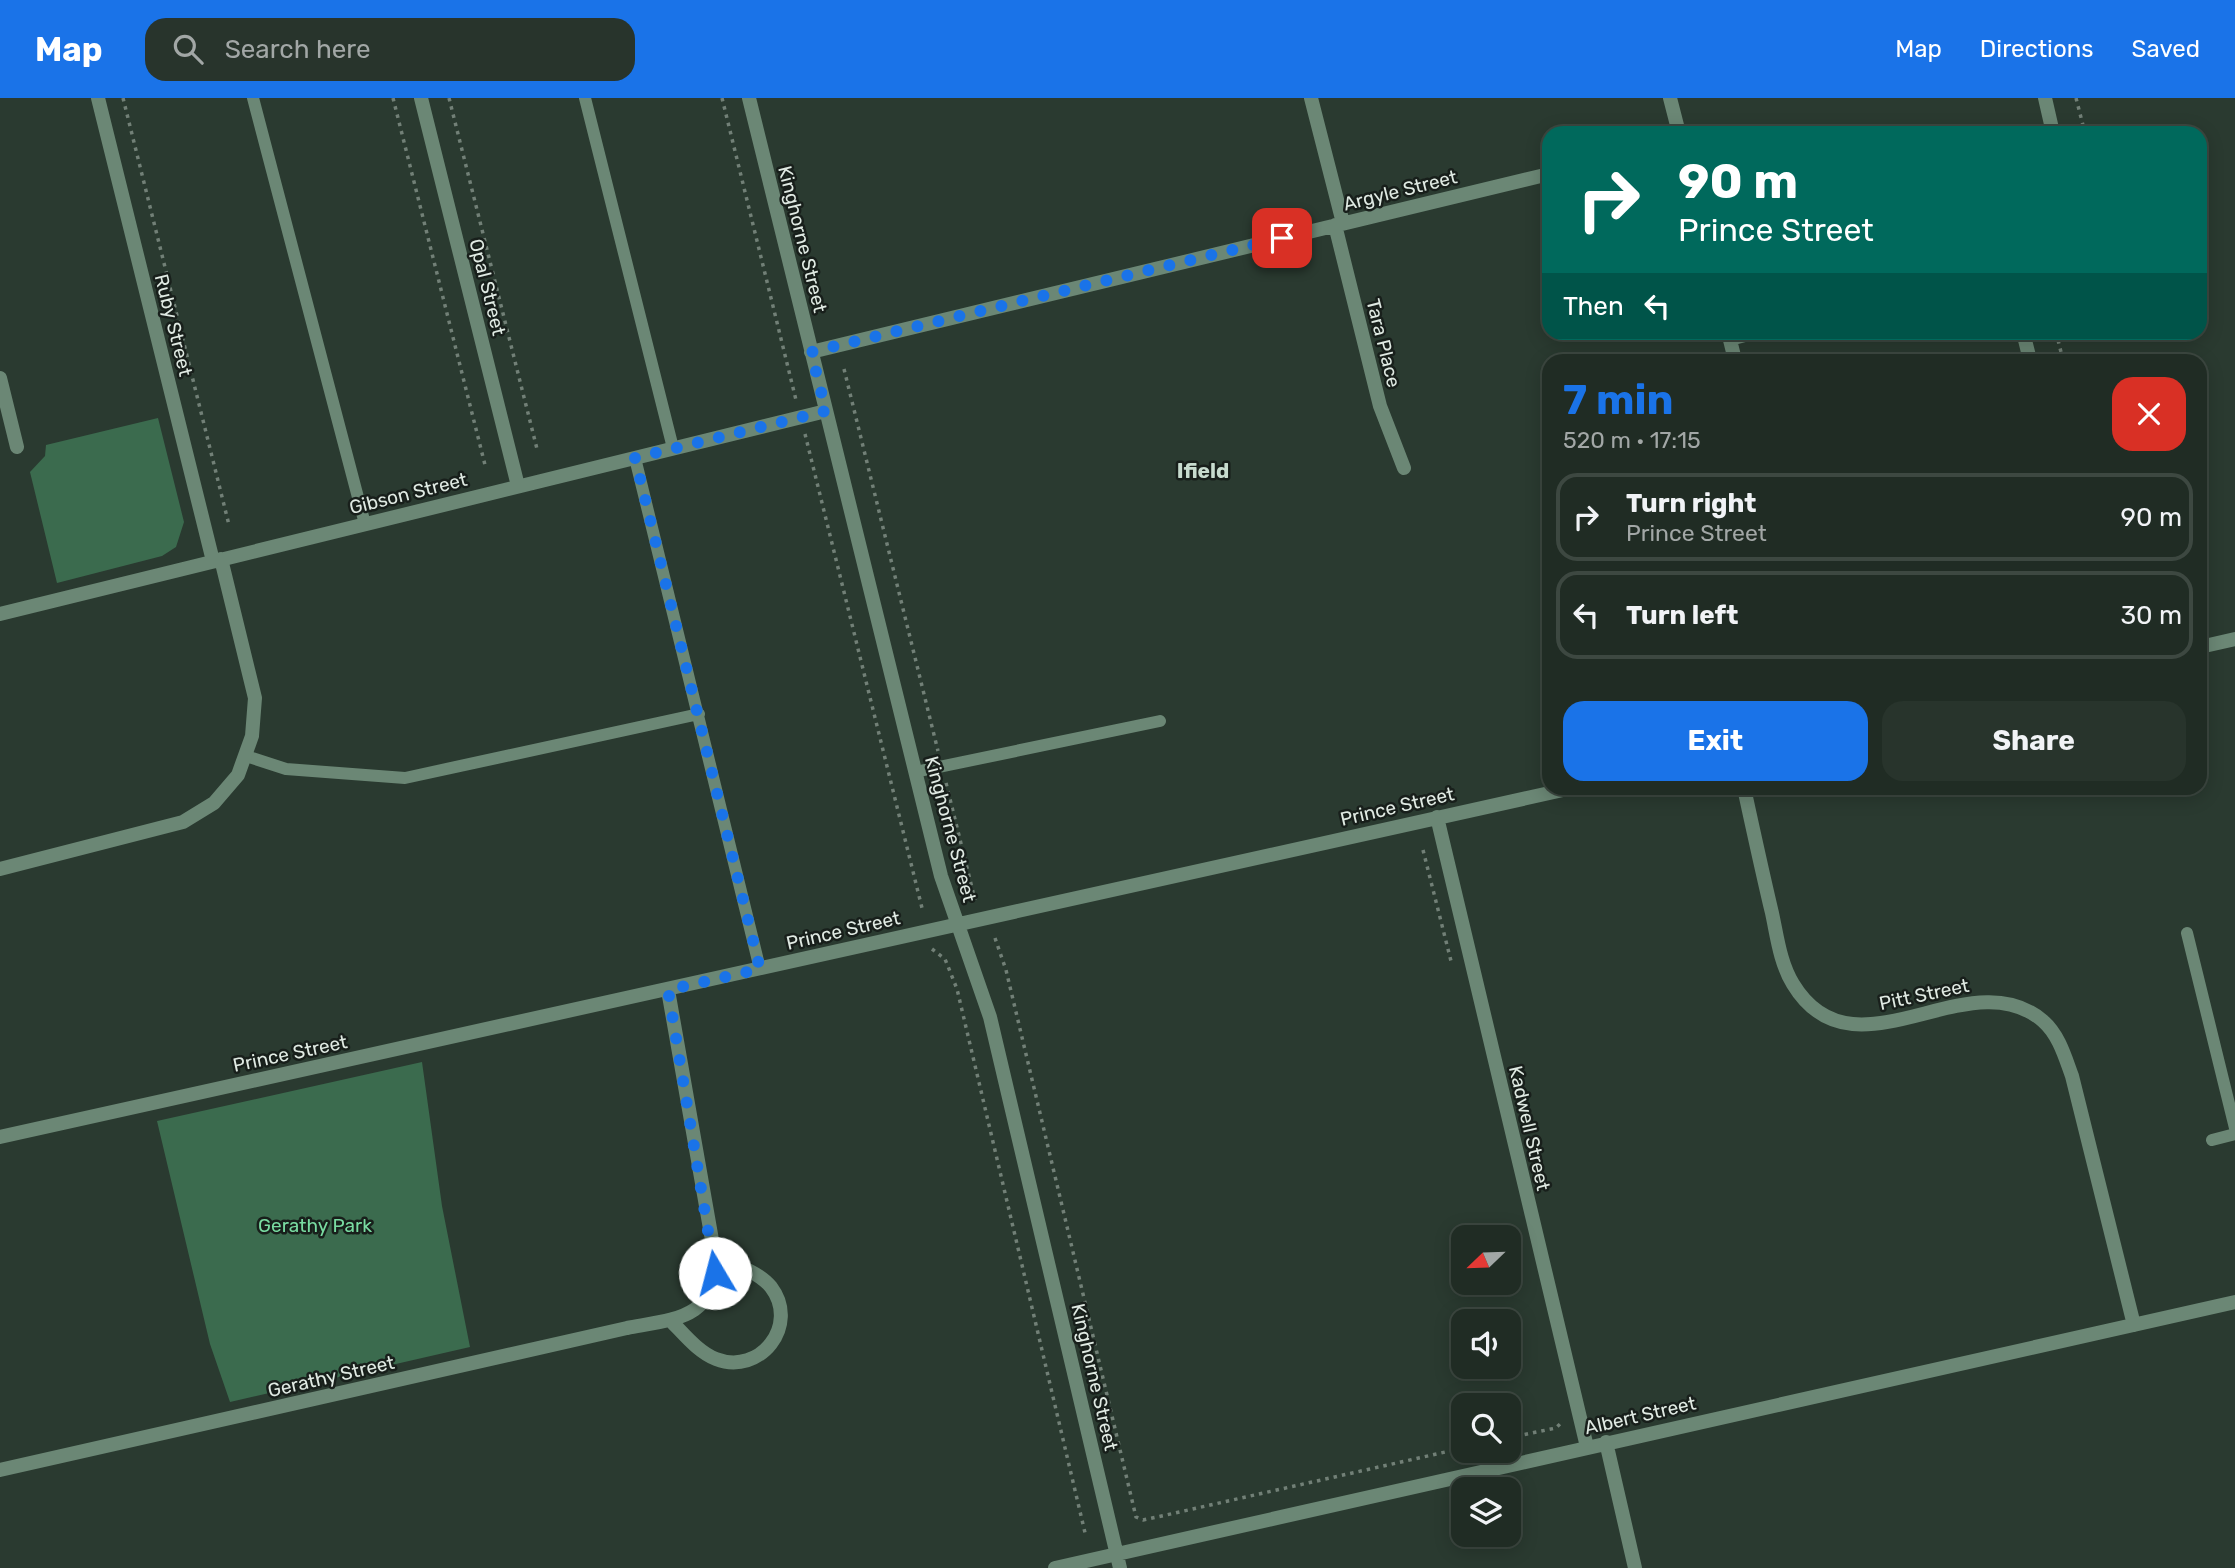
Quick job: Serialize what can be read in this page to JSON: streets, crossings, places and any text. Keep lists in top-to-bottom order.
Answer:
{
  "streets": {
    "street": [
      "Argyle Street",
      "Kinghorne Street",
      "Opal Street",
      "Ruby Street",
      "Tara Place",
      "Gibson Street",
      "Prince Street",
      "Pitt Street",
      "Kadwell Street",
      "Gerathy Street",
      "Albert Street"
    ]
  },
  "crossings": [
    ["Argyle Street", "Kinghorne Street"],
    ["Argyle Street", "Tara Place"],
    ["Kinghorne Street", "Gibson Street"],
    ["Kinghorne Street", "Prince Street"],
    ["Kinghorne Street", "Albert Street"],
    ["Opal Street", "Gibson Street"],
    ["Ruby Street", "Gibson Street"],
    ["Prince Street", "Kadwell Street"],
    ["Prince Street", "Gerathy Street"],
    ["Pitt Street", "Albert Street"],
    ["Kadwell Street", "Albert Street"]
  ],
  "districts": ["Ifield"],
  "parks": ["Gerathy Park"],
  "north": "bottom left",
  "page": {
    "header": "Map",
    "search": "Search here",
    "nav": ["Map", "Directions", "Saved"],
    "turn": ["90 m", "Prince Street"],
    "then": "Then",
    "heading": ["7 min", "520 m · 17:15"],
    "list": [
      {
        "name": "Turn right",
        "note": "Prince Street",
        "value": "90 m"
      },
      {
        "name": "Turn left",
        "value": "30 m"
      }
    ],
    "buttons": ["Exit", "Share"]
  }
}
